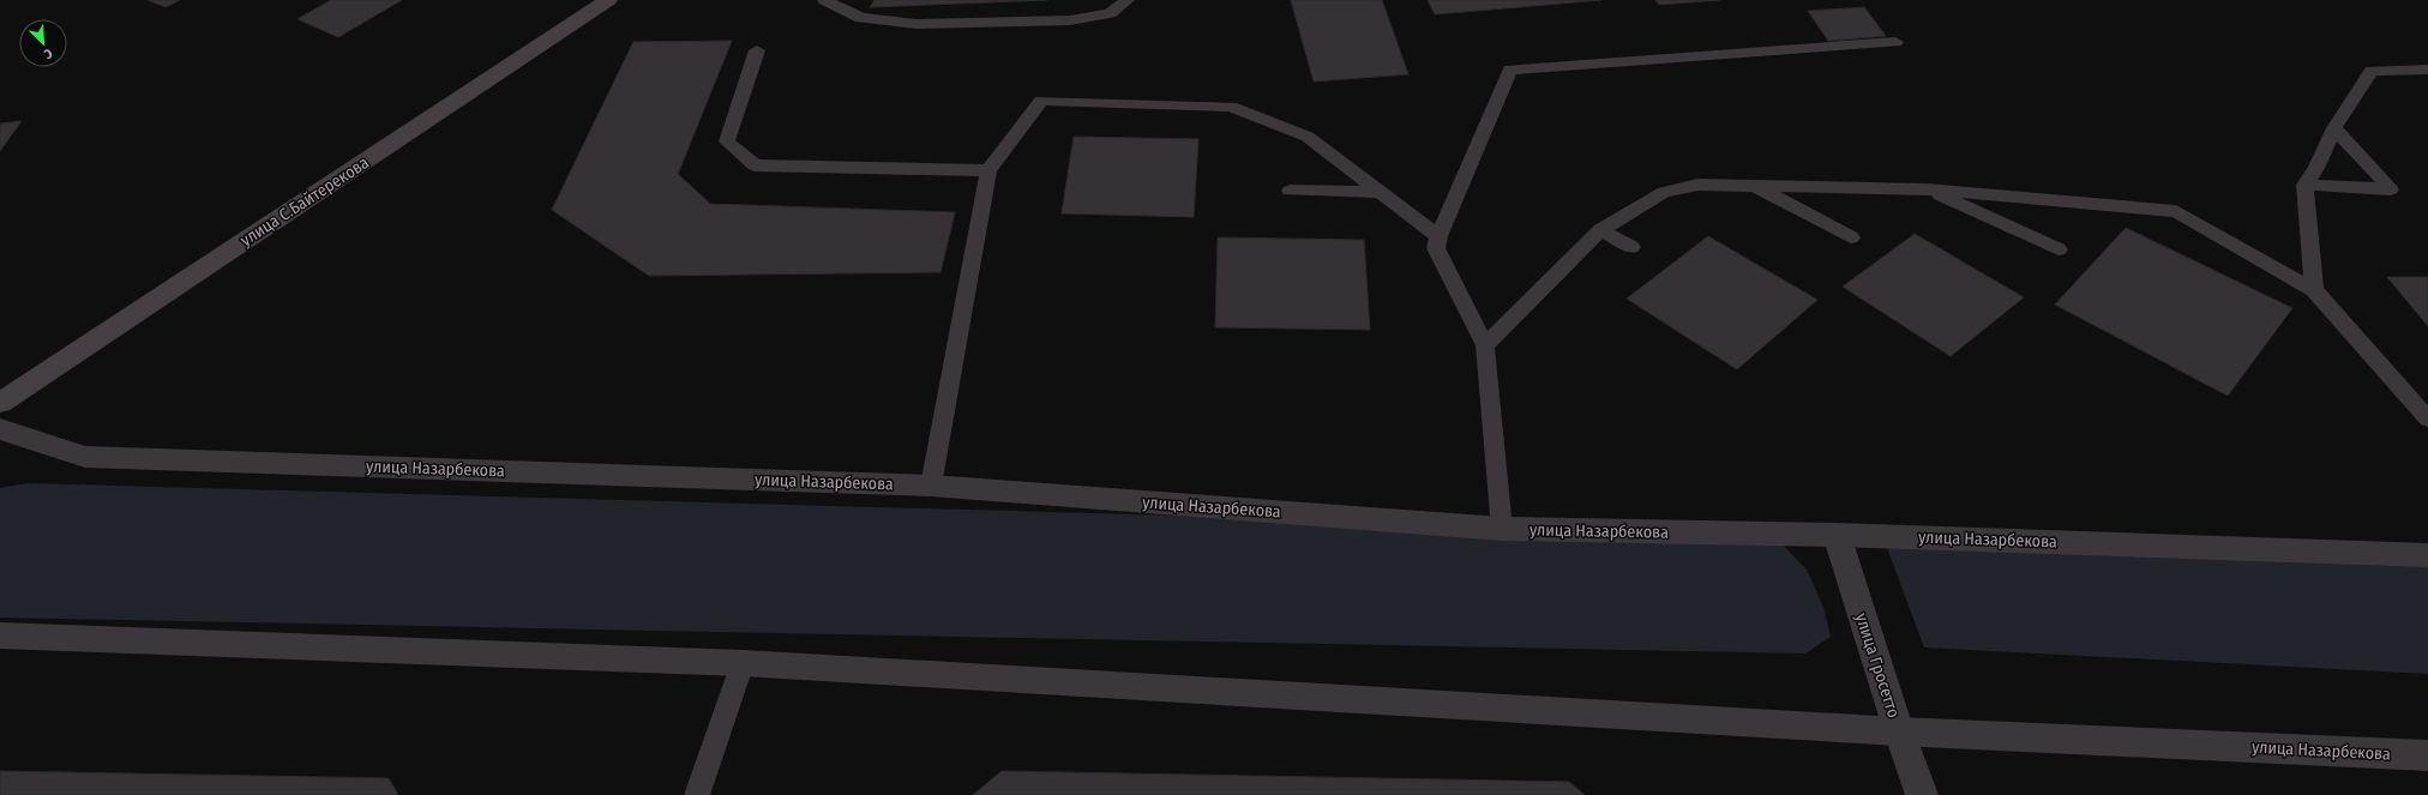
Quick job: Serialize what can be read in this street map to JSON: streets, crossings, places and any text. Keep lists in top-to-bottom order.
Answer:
{
  "streets": {
    "main road": ["улица С.Байтерекова"],
    "street": ["улица Назарбекова", "улица Гросетто"]
  },
  "crossings": [
    ["улица Назарбекова", "улица Гросетто"]
  ],
  "north": "bottom right"
}
